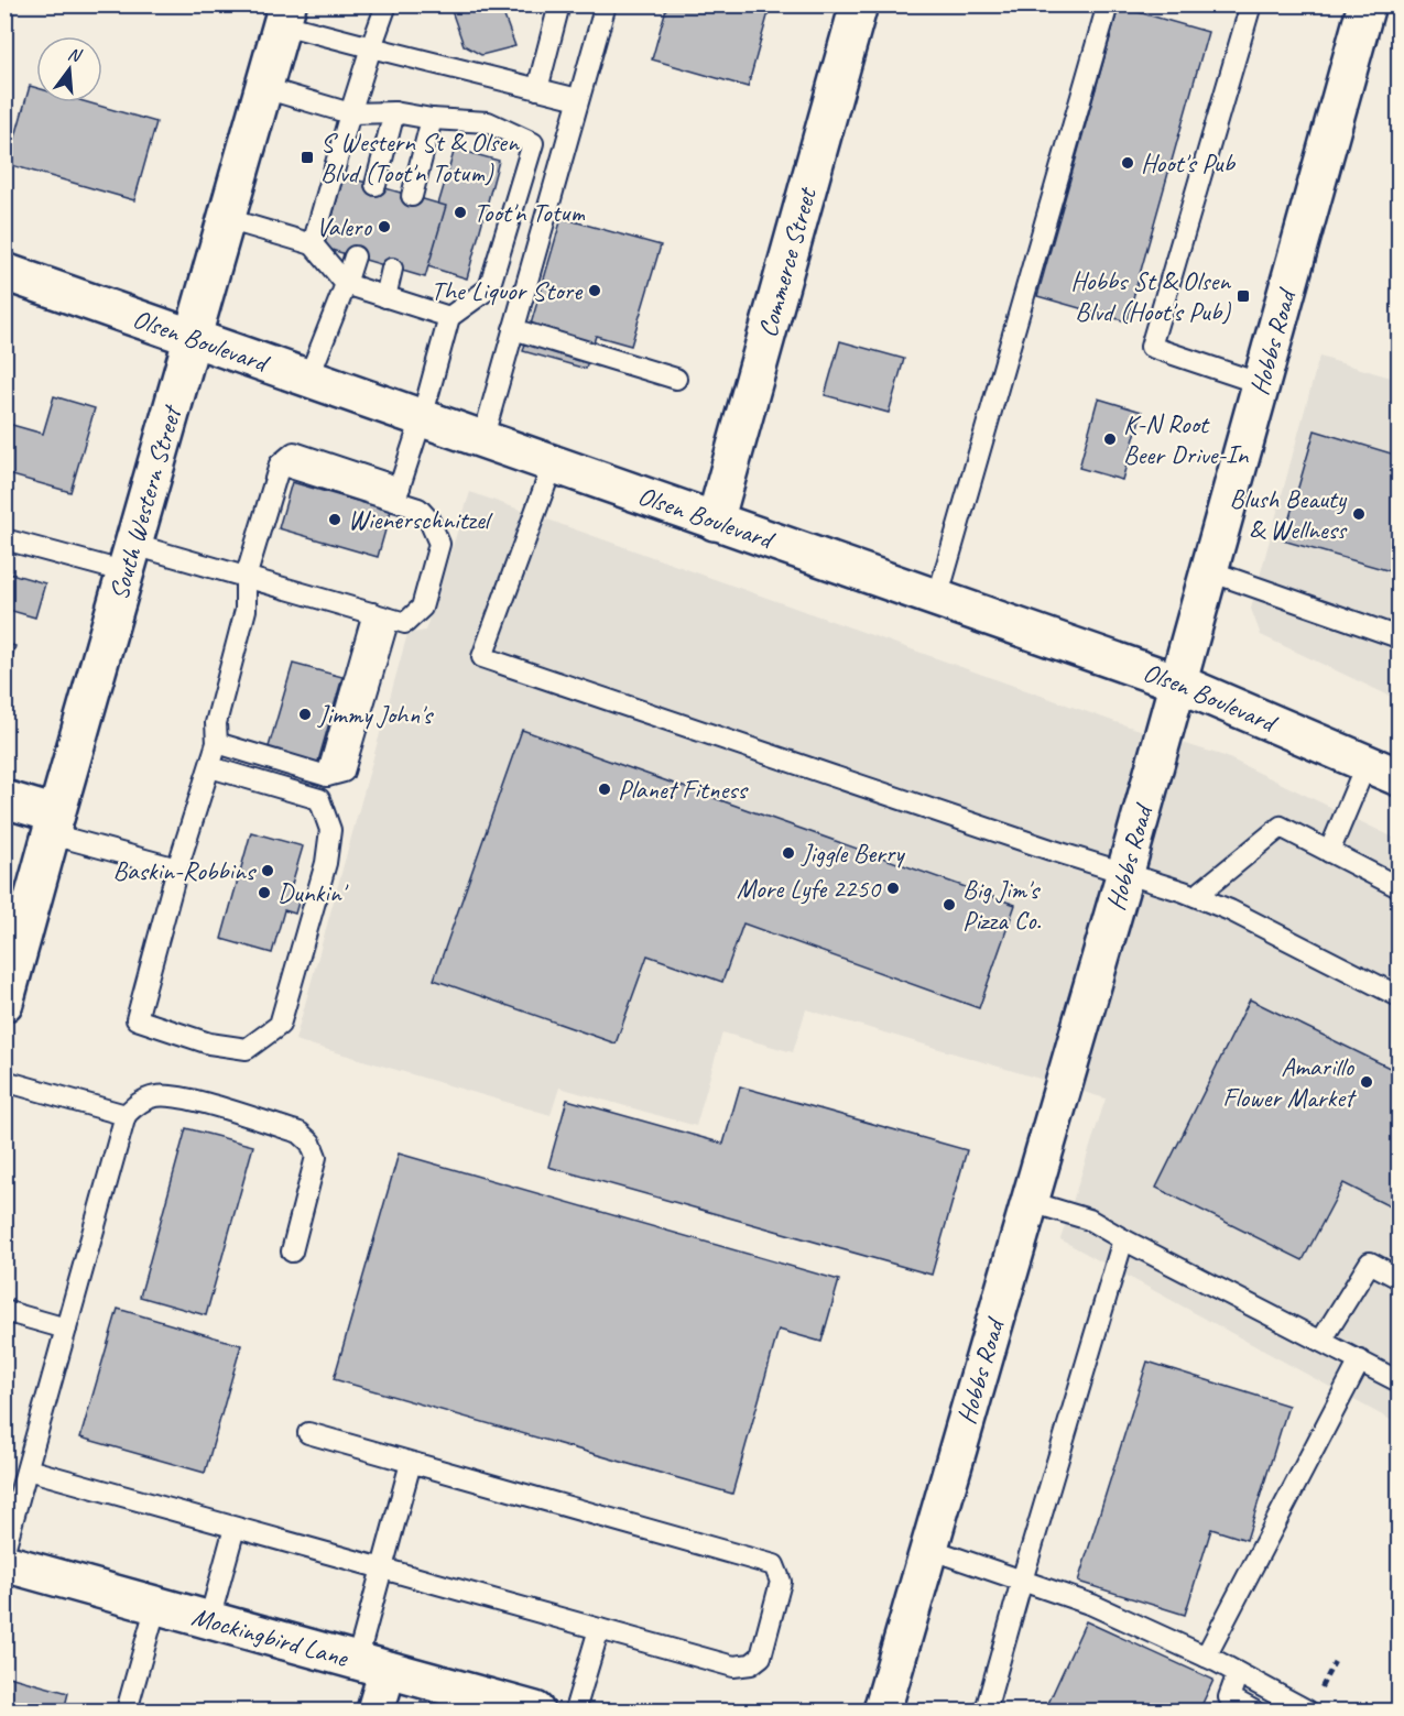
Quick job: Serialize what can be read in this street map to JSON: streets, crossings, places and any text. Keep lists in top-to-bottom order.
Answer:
{
  "streets": {
    "street": [
      "Commerce Street",
      "Olsen Boulevard",
      "Hobbs Road",
      "South Western Street",
      "Mockingbird Lane"
    ]
  },
  "crossings": [
    ["Commerce Street", "Olsen Boulevard"],
    ["Olsen Boulevard", "Hobbs Road"],
    ["Olsen Boulevard", "South Western Street"]
  ],
  "places": {
    "transit": ["S Western St & Olsen Blvd (Toot'n Totum)", "Hobbs St & Olsen Blvd (Hoot's Pub)"],
    "other": [
      "Hoot's Pub",
      "Toot'n Totum",
      "Valero",
      "The Liquor Store",
      "K-N Root Beer Drive-In",
      "Blush Beauty & Wellness",
      "Wienerschnitzel",
      "Jimmy John's",
      "Planet Fitness",
      "Jiggle Berry",
      "Baskin-Robbins",
      "More Lyfe 2250",
      "Dunkin'",
      "Big Jim's Pizza Co.",
      "Amarillo Flower Market"
    ]
  },
  "north": "top"
}
